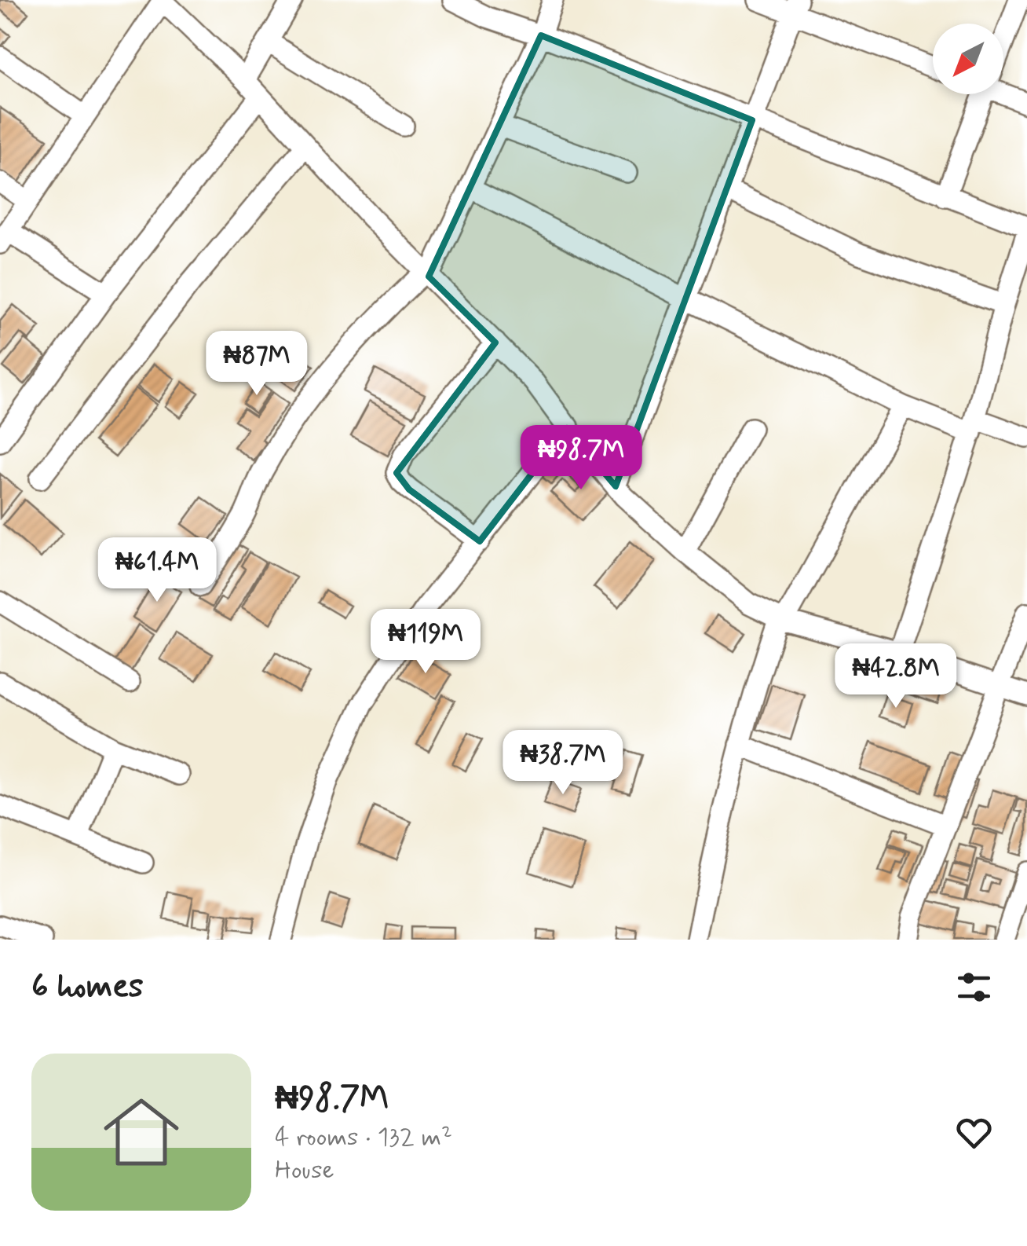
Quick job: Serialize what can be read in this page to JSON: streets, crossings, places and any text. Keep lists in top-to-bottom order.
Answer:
{
  "north": "bottom left",
  "page": {
    "price": [
      "₦87M",
      "₦98.7M",
      "₦61.4M",
      "₦119M",
      "₦42.8M",
      "₦38.7M"
    ],
    "heading": "6 homes",
    "list": [
      {
        "name": "₦98.7M",
        "note": "4 rooms · 132 m² · House"
      }
    ]
  }
}
